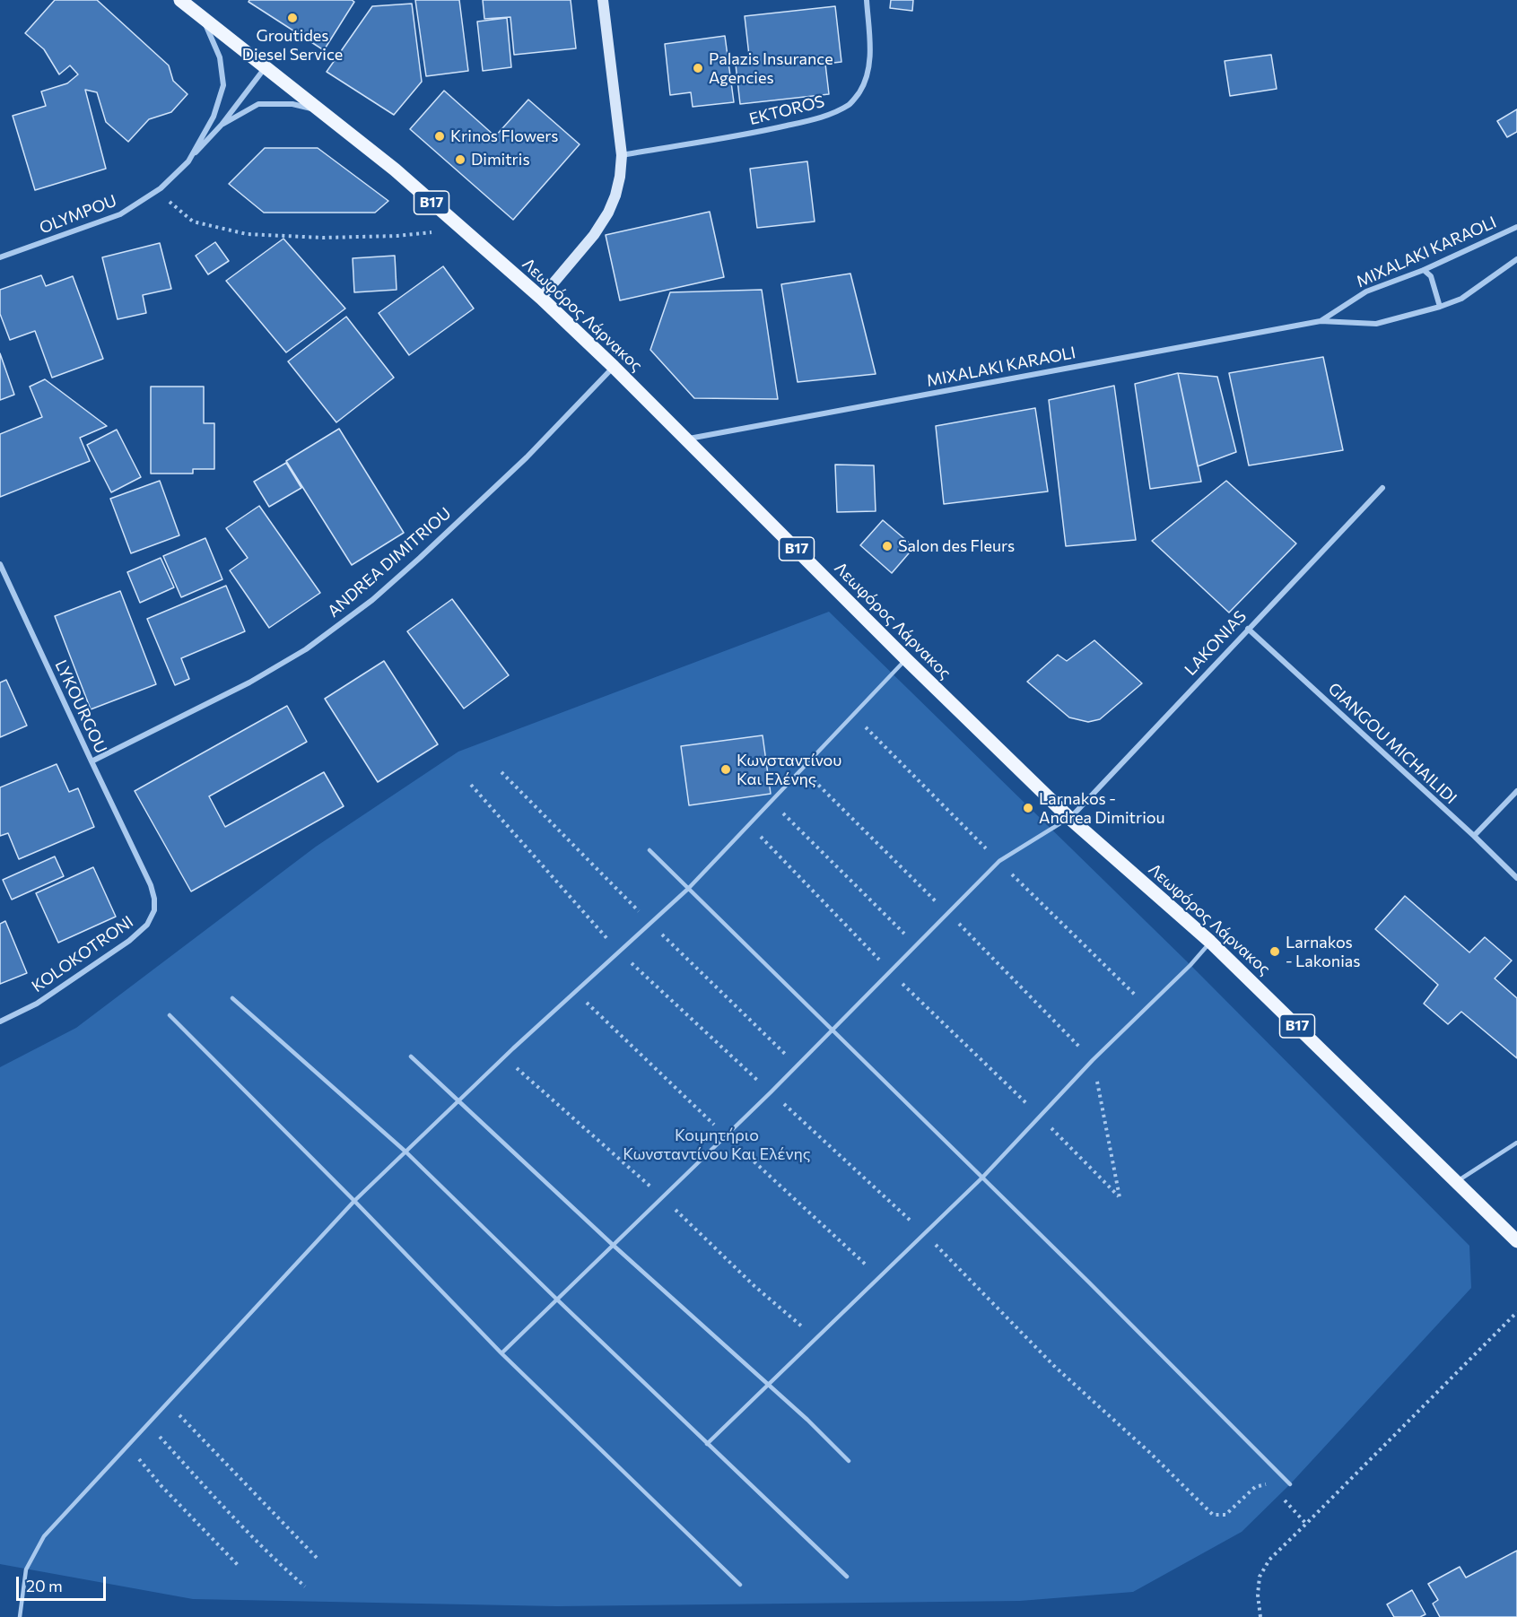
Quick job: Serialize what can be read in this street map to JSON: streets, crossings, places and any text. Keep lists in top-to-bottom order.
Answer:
{
  "streets": {
    "main road": ["B17", "Λεωφόρος Λάρνακος"],
    "street": [
      "EKTOROS",
      "OLYMPOU",
      "MIXALAKI KARAOLI",
      "ANDREA DIMITRIOU",
      "LAKONIAS",
      "LYKOURGOU",
      "GIANGOU MICHAILIDI",
      "KOLOKOTRONI"
    ]
  },
  "crossings": [
    ["OLYMPOU", "Λεωφόρος Λάρνακος"],
    ["MIXALAKI KARAOLI", "Λεωφόρος Λάρνακος"],
    ["Λεωφόρος Λάρνακος", "ANDREA DIMITRIOU"],
    ["Λεωφόρος Λάρνακος", "LAKONIAS"],
    ["ANDREA DIMITRIOU", "LYKOURGOU"],
    ["LAKONIAS", "GIANGOU MICHAILIDI"],
    ["LYKOURGOU", "KOLOKOTRONI"]
  ],
  "parks": ["Κοιμητήριο Κωνσταντίνου Και Ελένης"],
  "places": [
    "Groutides Diesel Service",
    "Palazis Insurance Agencies",
    "Krinos Flowers",
    "Dimitris",
    "Salon des Fleurs",
    "Κωνσταντίνου Και Ελένης",
    "Larnakos - Andrea Dimitriou",
    "Larnakos - Lakonias"
  ],
  "scale_bar": "20 m"
}
